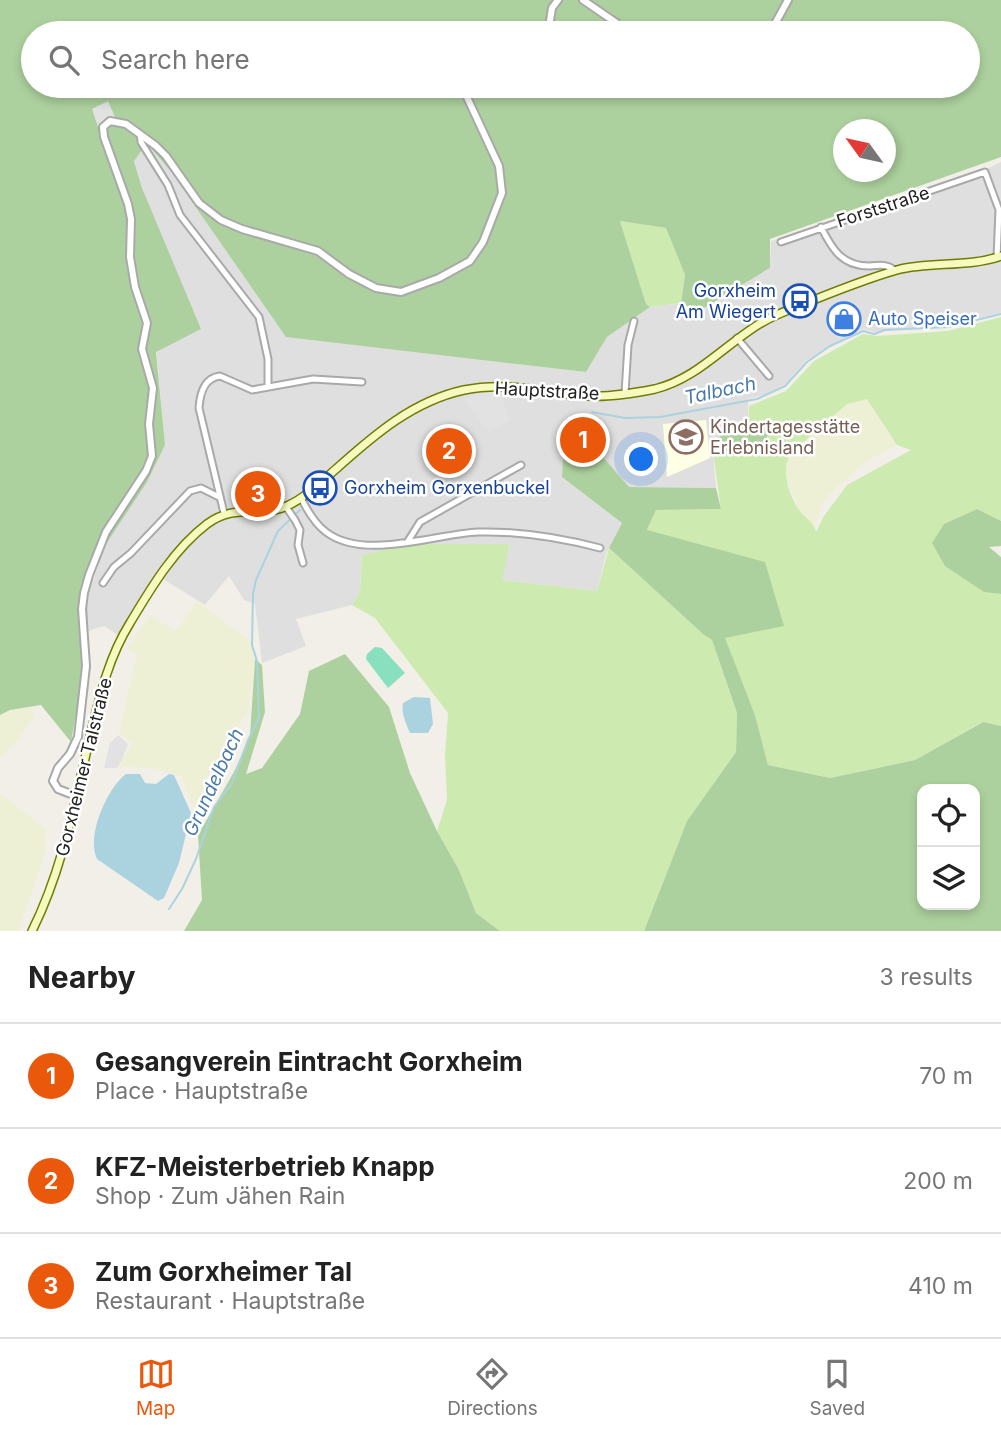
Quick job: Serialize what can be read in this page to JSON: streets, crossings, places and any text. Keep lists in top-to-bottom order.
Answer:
{
  "streets": {
    "main road": ["Hauptstraße", "Gorxheimer Talstraße"],
    "street": ["Forststraße"]
  },
  "crossings": [
    ["Hauptstraße", "Gorxheimer Talstraße"]
  ],
  "water": ["Talbach", "Grundelbach"],
  "places": {
    "bus stop": ["Gorxheim Am Wiegert", "Gorxheim Gorxenbuckel"],
    "shop": ["Auto Speiser"],
    "school or university": ["Kindertagesstätte Erlebnisland"]
  },
  "north": "top left",
  "page": {
    "search": "Search here",
    "pins": ["1", "2", "3"],
    "heading": ["Nearby", "3 results"],
    "list": [
      {
        "mark": "1",
        "name": "Gesangverein Eintracht Gorxheim",
        "note": "Place · Hauptstraße",
        "value": "70 m"
      },
      {
        "mark": "2",
        "name": "KFZ-Meisterbetrieb Knapp",
        "note": "Shop · Zum Jähen Rain",
        "value": "200 m"
      },
      {
        "mark": "3",
        "name": "Zum Gorxheimer Tal",
        "note": "Restaurant · Hauptstraße",
        "value": "410 m"
      }
    ],
    "nav": ["Map", "Directions", "Saved"]
  }
}
